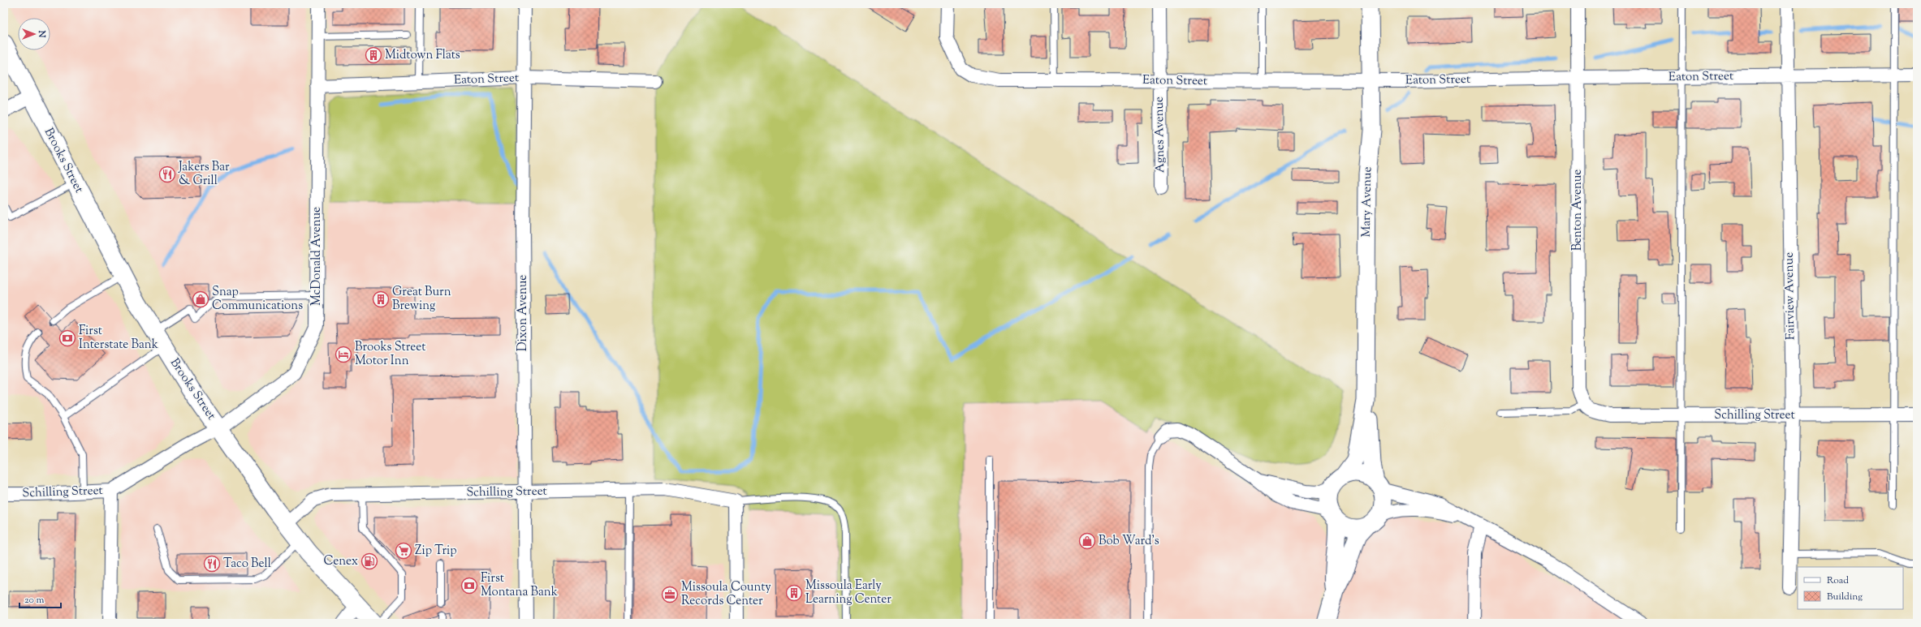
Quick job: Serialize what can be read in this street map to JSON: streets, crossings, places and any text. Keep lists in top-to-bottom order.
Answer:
{
  "streets": {
    "highway": ["Brooks Street"],
    "street": [
      "Eaton Street",
      "Agnes Avenue",
      "Mary Avenue",
      "Benton Avenue",
      "McDonald Avenue",
      "Fairview Avenue",
      "Dixon Avenue",
      "Schilling Street"
    ]
  },
  "crossings": [
    ["Eaton Street", "Agnes Avenue"],
    ["Eaton Street", "Mary Avenue"],
    ["Eaton Street", "Benton Avenue"],
    ["Eaton Street", "McDonald Avenue"],
    ["Eaton Street", "Fairview Avenue"],
    ["Eaton Street", "Dixon Avenue"],
    ["Brooks Street", "McDonald Avenue"],
    ["Brooks Street", "Schilling Street"],
    ["Benton Avenue", "Schilling Street"],
    ["McDonald Avenue", "Schilling Street"],
    ["Fairview Avenue", "Schilling Street"],
    ["Dixon Avenue", "Schilling Street"]
  ],
  "places": {
    "building": ["Midtown Flats", "Great Burn Brewing", "Missoula Early Learning Center"],
    "restaurant": ["Jakers Bar & Grill", "Taco Bell"],
    "shop": ["Snap Communications", "Bob Ward's"],
    "bank": ["First Interstate Bank", "First Montana Bank"],
    "hotel": ["Brooks Street Motor Inn"],
    "supermarket": ["Zip Trip"],
    "fuel station": ["Cenex"],
    "office": ["Missoula County Records Center"]
  },
  "legend": ["Road", "Building"],
  "scale_bar": "20 m",
  "north": "right"
}
